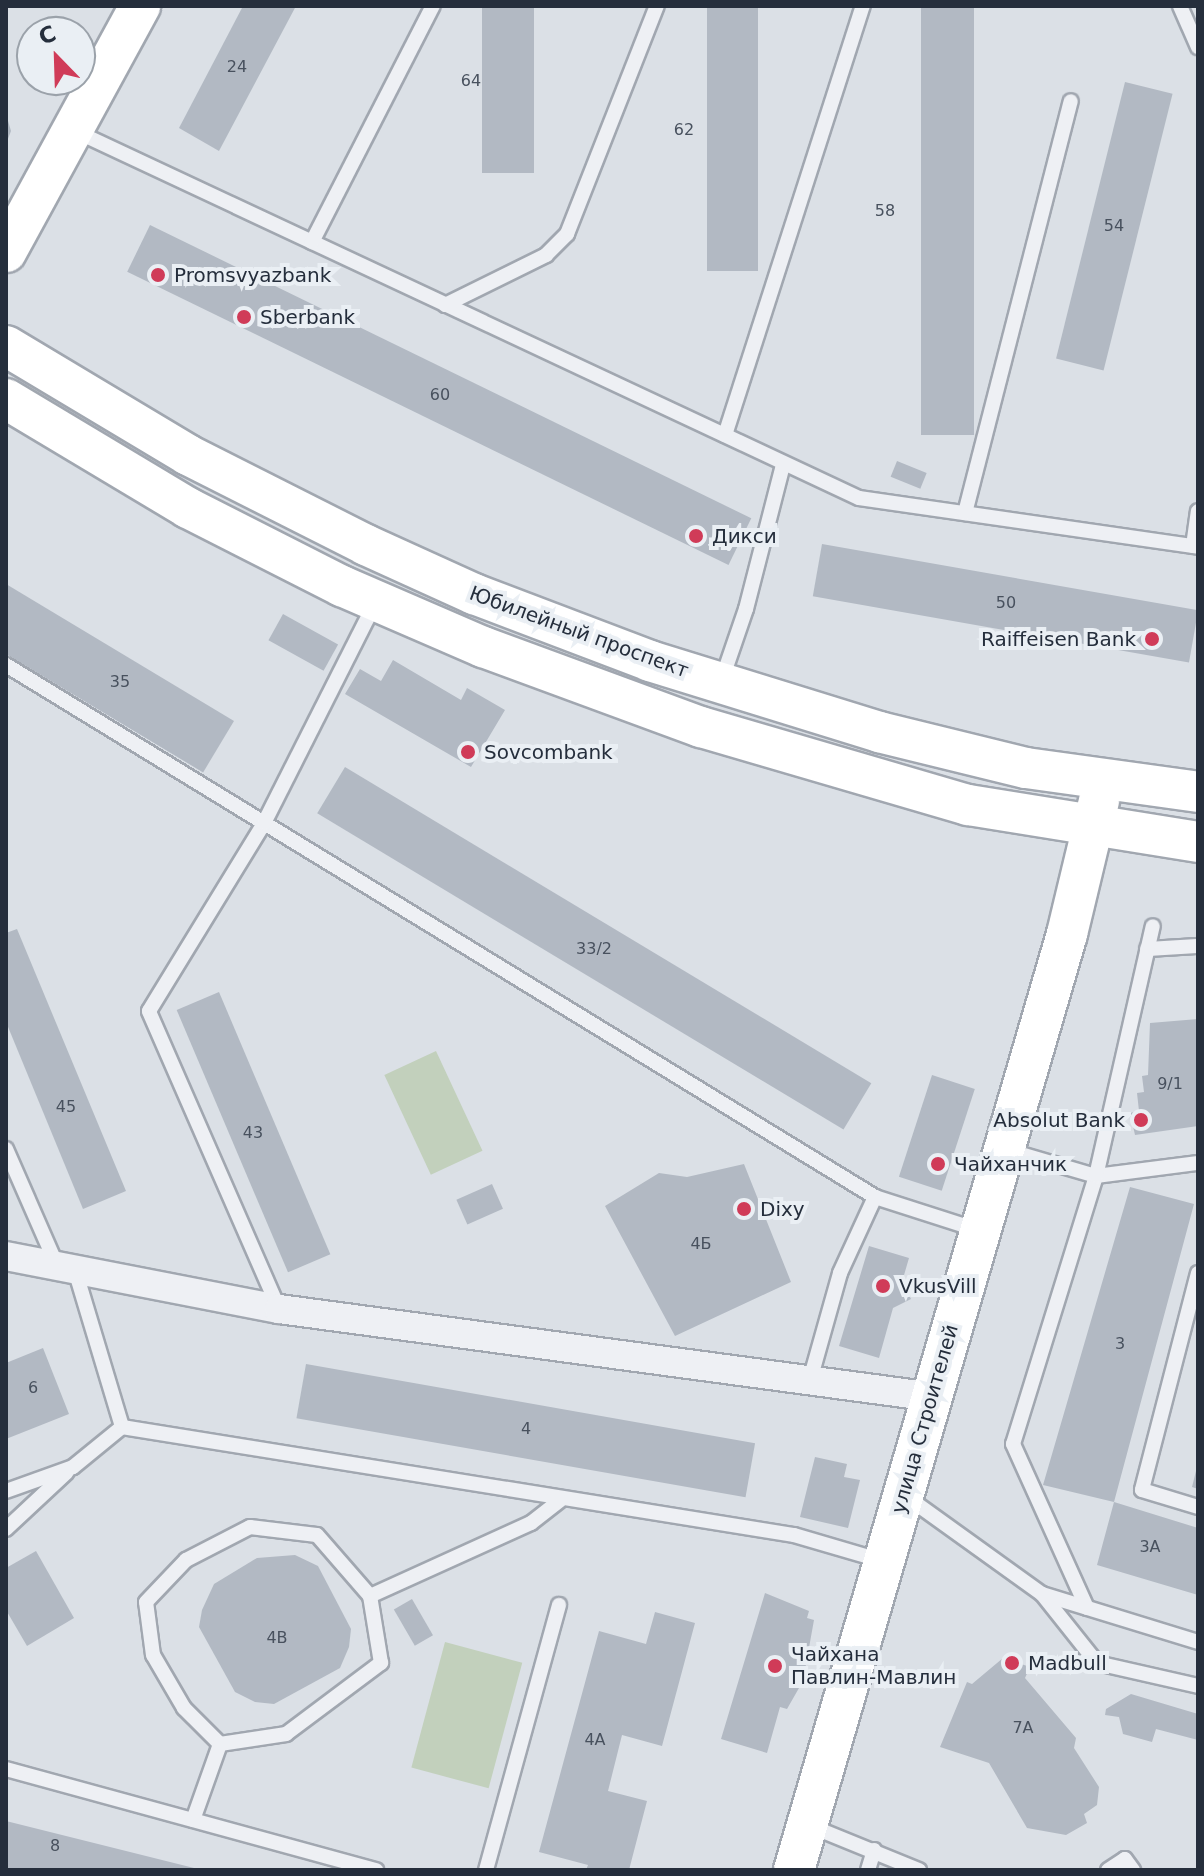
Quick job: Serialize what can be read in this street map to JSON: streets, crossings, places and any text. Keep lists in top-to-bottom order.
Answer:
{
  "streets": {
    "main road": ["Юбилейный проспект", "улица Строителей"]
  },
  "crossings": [
    ["Юбилейный проспект", "улица Строителей"]
  ],
  "places": [
    "Promsvyazbank",
    "Sberbank",
    "Дикси",
    "Raiffeisen Bank",
    "Sovcombank",
    "Absolut Bank",
    "Чайханчик",
    "Dixy",
    "VkusVill",
    "Madbull",
    "Чайхана Павлин-Мавлин"
  ],
  "house_numbers": [
    "24",
    "64",
    "62",
    "58",
    "54",
    "60",
    "50",
    "35",
    "33/2",
    "9/1",
    "45",
    "43",
    "4Б",
    "3",
    "6",
    "4",
    "3А",
    "4В",
    "7А",
    "4А",
    "8"
  ],
  "north": "top left"
}
